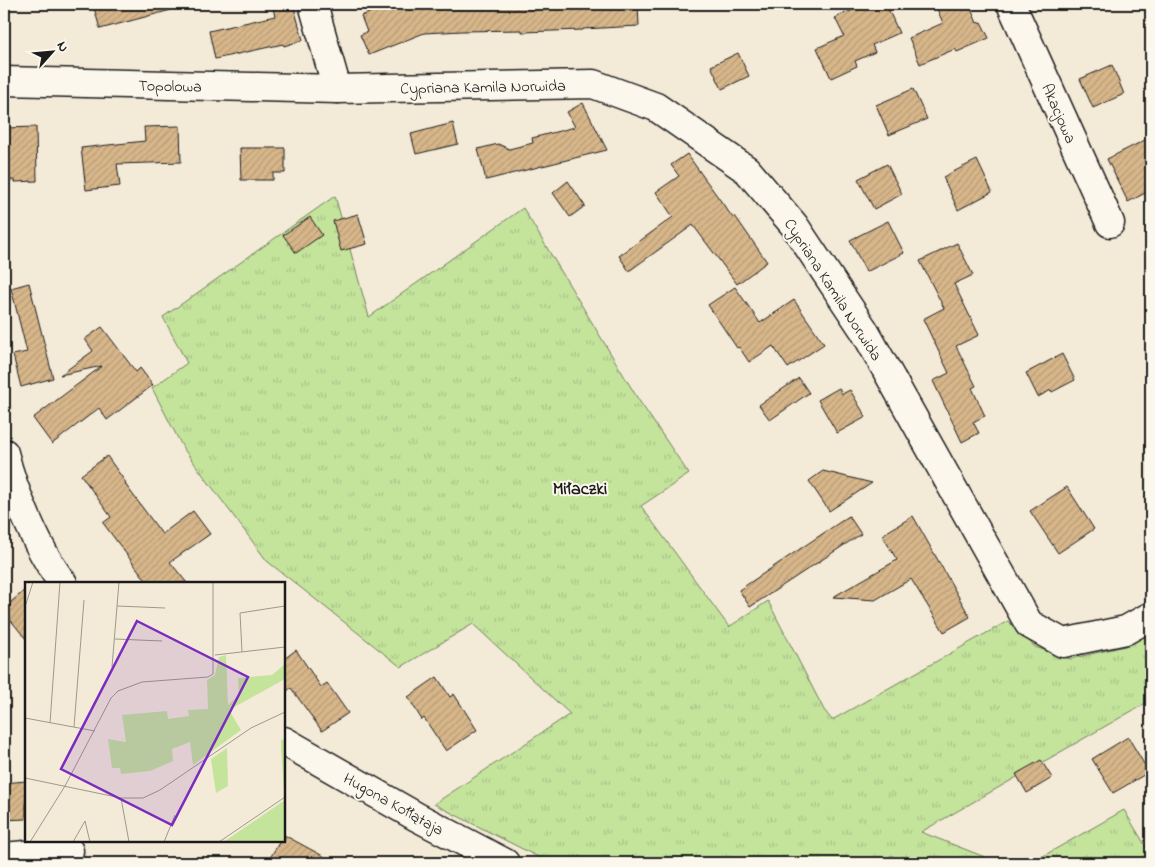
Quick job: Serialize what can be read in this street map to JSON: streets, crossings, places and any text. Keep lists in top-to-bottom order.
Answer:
{
  "streets": {
    "street": [
      "Topolowa",
      "Cypriana Kamila Norwida",
      "Akacjowa",
      "Hugona Kołłątaja"
    ]
  },
  "crossings": [
    ["Topolowa", "Cypriana Kamila Norwida"]
  ],
  "districts": ["Miłaczki"],
  "north": "top right"
}
